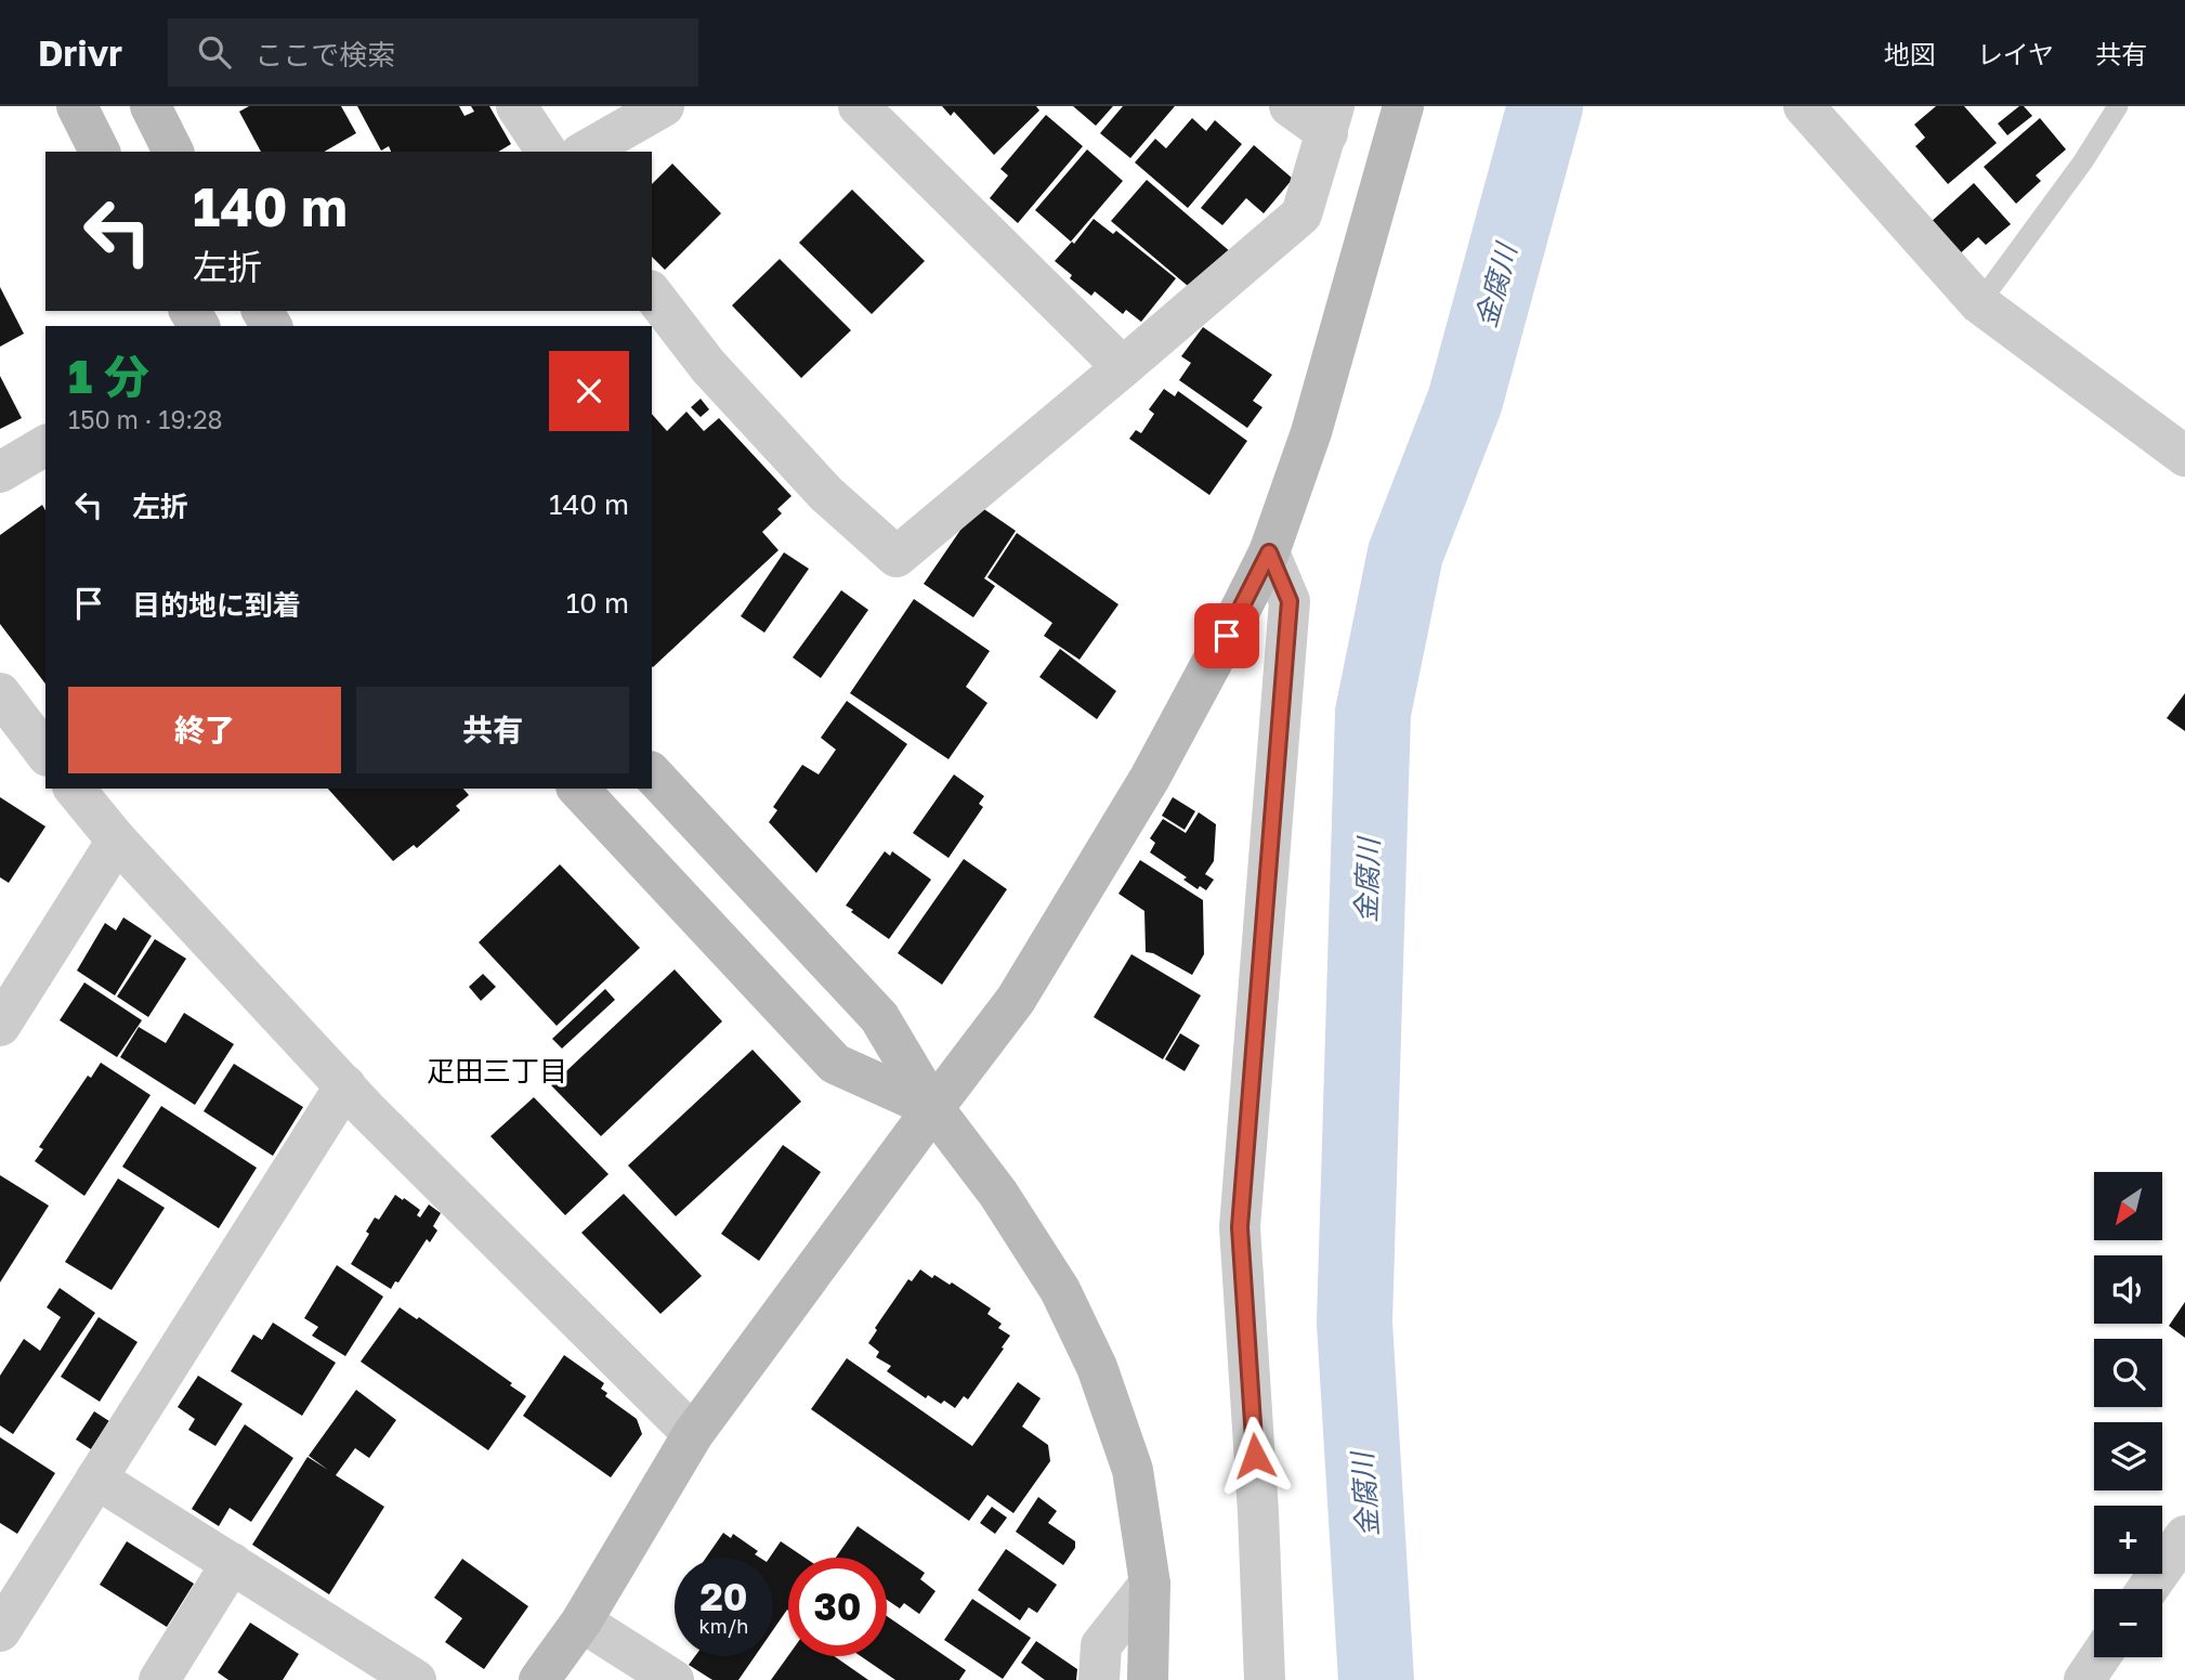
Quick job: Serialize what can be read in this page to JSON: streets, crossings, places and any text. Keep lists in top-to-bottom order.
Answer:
{
  "districts": ["疋田三丁目"],
  "water": ["金腐川"],
  "north": "bottom left",
  "page": {
    "header": "Drivr",
    "search": "ここで検索",
    "nav": ["地図", "レイヤ", "共有"],
    "turn": ["140 m", "左折"],
    "heading": ["1 分", "150 m · 19:28"],
    "list": [
      {
        "name": "左折",
        "value": "140 m"
      },
      {
        "name": "目的地に到着",
        "value": "10 m"
      }
    ],
    "buttons": ["終了", "共有"],
    "map_buttons": ["+", "−"],
    "speed": "20 km/h",
    "limit": "30"
  }
}
